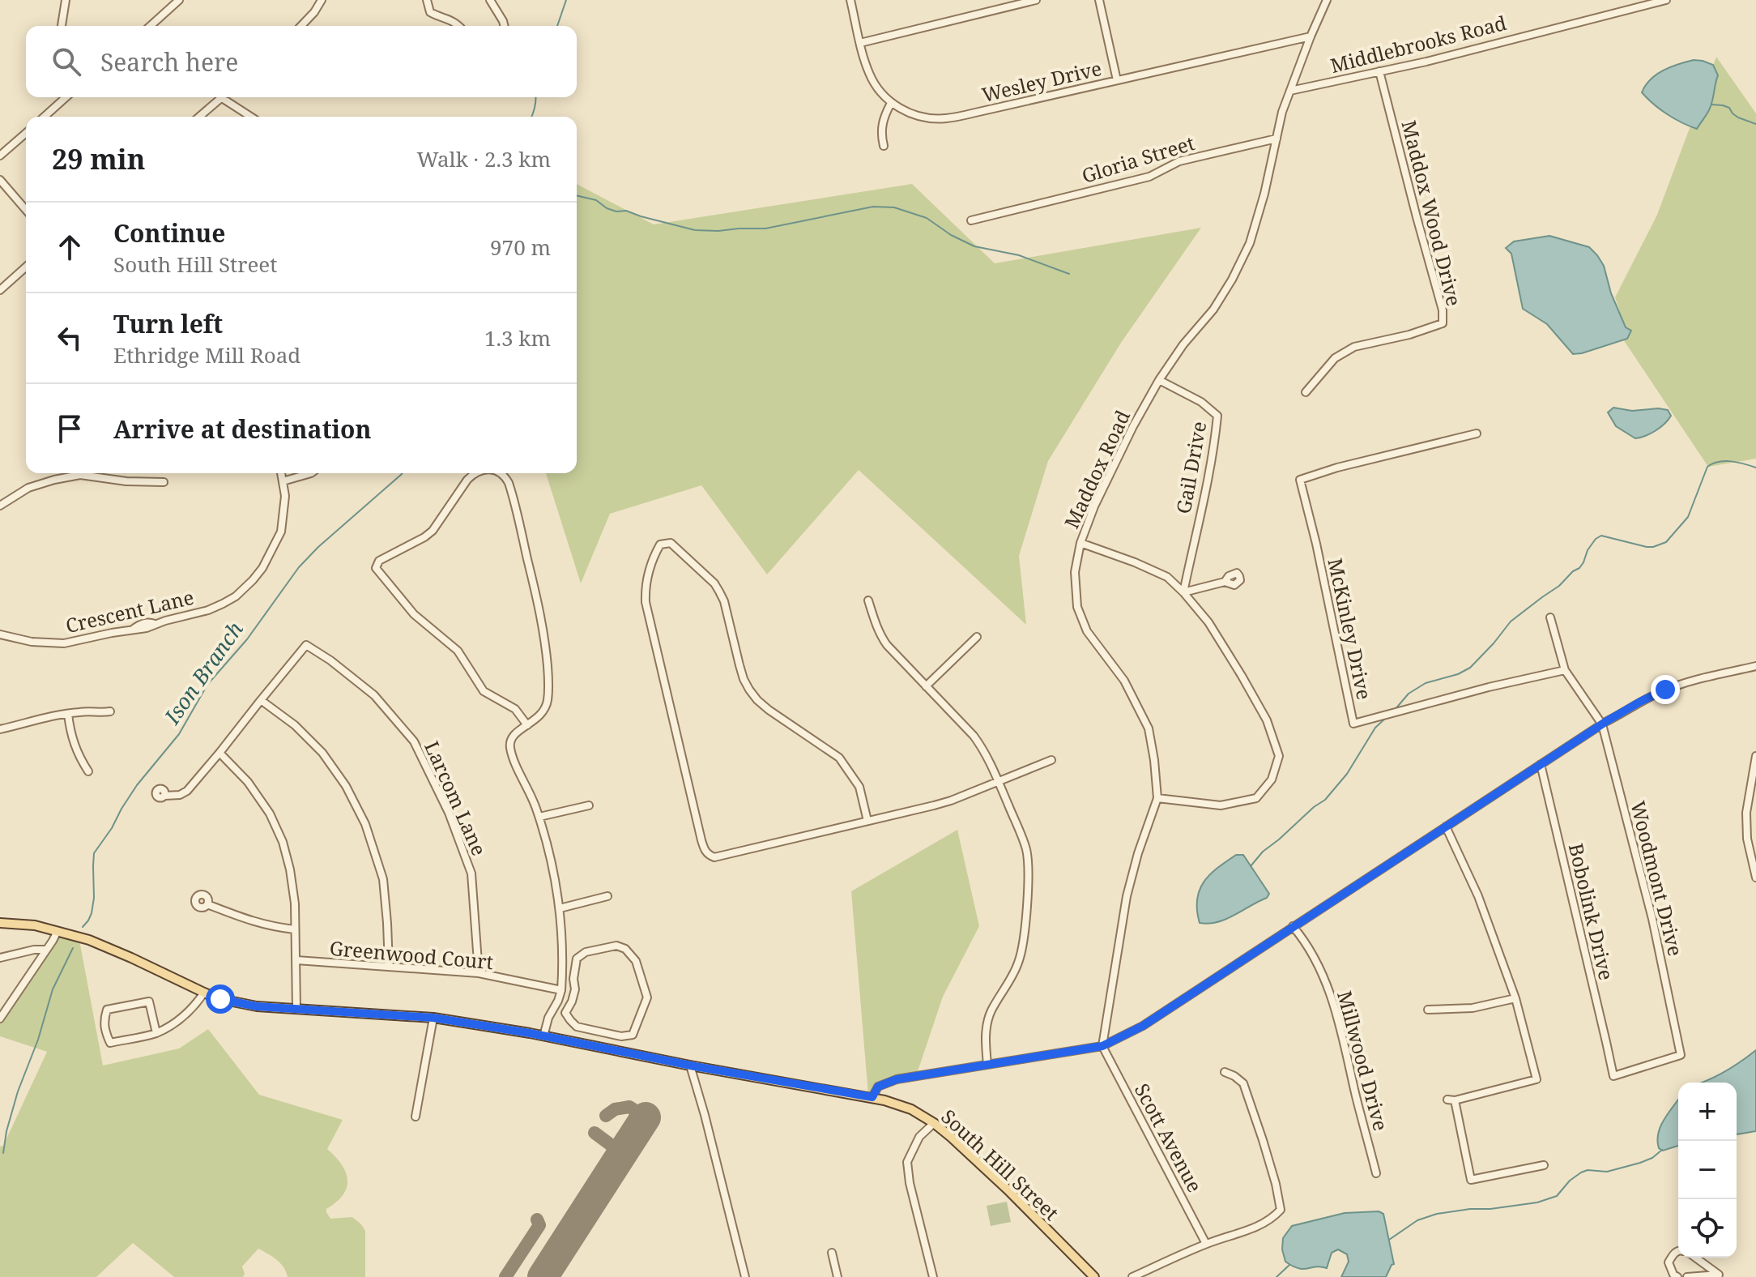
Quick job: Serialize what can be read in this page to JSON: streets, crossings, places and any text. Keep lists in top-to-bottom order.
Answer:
{
  "streets": {
    "main road": ["South Hill Street"],
    "street": [
      "Middlebrooks Road",
      "Wesley Drive",
      "Gloria Street",
      "Maddox Wood Drive",
      "Gail Drive",
      "Maddox Road",
      "Crescent Lane",
      "McKinley Drive",
      "Larcom Lane",
      "Woodmont Drive",
      "Bobolink Drive",
      "Greenwood Court",
      "Millwood Drive",
      "Scott Avenue"
    ]
  },
  "crossings": [
    ["Middlebrooks Road", "Maddox Wood Drive"],
    ["Middlebrooks Road", "Maddox Road"],
    ["Wesley Drive", "Maddox Road"],
    ["Gloria Street", "Maddox Road"],
    ["Gail Drive", "Maddox Road"],
    ["Maddox Road", "Scott Avenue"],
    ["Larcom Lane", "Greenwood Court"],
    ["Woodmont Drive", "Bobolink Drive"]
  ],
  "water": ["Ison Branch"],
  "page": {
    "search": "Search here",
    "heading": ["29 min", "Walk · 2.3 km"],
    "list": [
      ["Continue", "South Hill Street", "970 m"],
      ["Turn left", "Ethridge Mill Road", "1.3 km"],
      "Arrive at destination"
    ],
    "map_buttons": ["+", "−"]
  }
}
